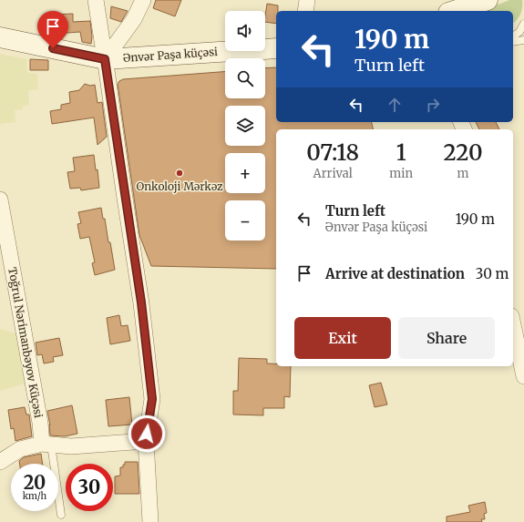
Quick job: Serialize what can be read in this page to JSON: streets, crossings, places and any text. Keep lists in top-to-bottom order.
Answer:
{
  "streets": {
    "street": ["Ənvər Paşa küçəsi", "Toğrul Nərimanbəyov Küçəsi"]
  },
  "places": ["Onkoloji Mərkəz"],
  "page": {
    "map_buttons": ["+", "−"],
    "turn": ["190 m", "Turn left"],
    "eta": [
      "07:18",
      "Arrival",
      "1",
      "min",
      "220",
      "m"
    ],
    "list": [
      {
        "name": "Turn left",
        "note": "Ənvər Paşa küçəsi",
        "value": "190 m"
      },
      {
        "name": "Arrive at destination",
        "value": "30 m"
      }
    ],
    "buttons": ["Exit", "Share"],
    "speed": "20 km/h",
    "limit": "30"
  }
}
